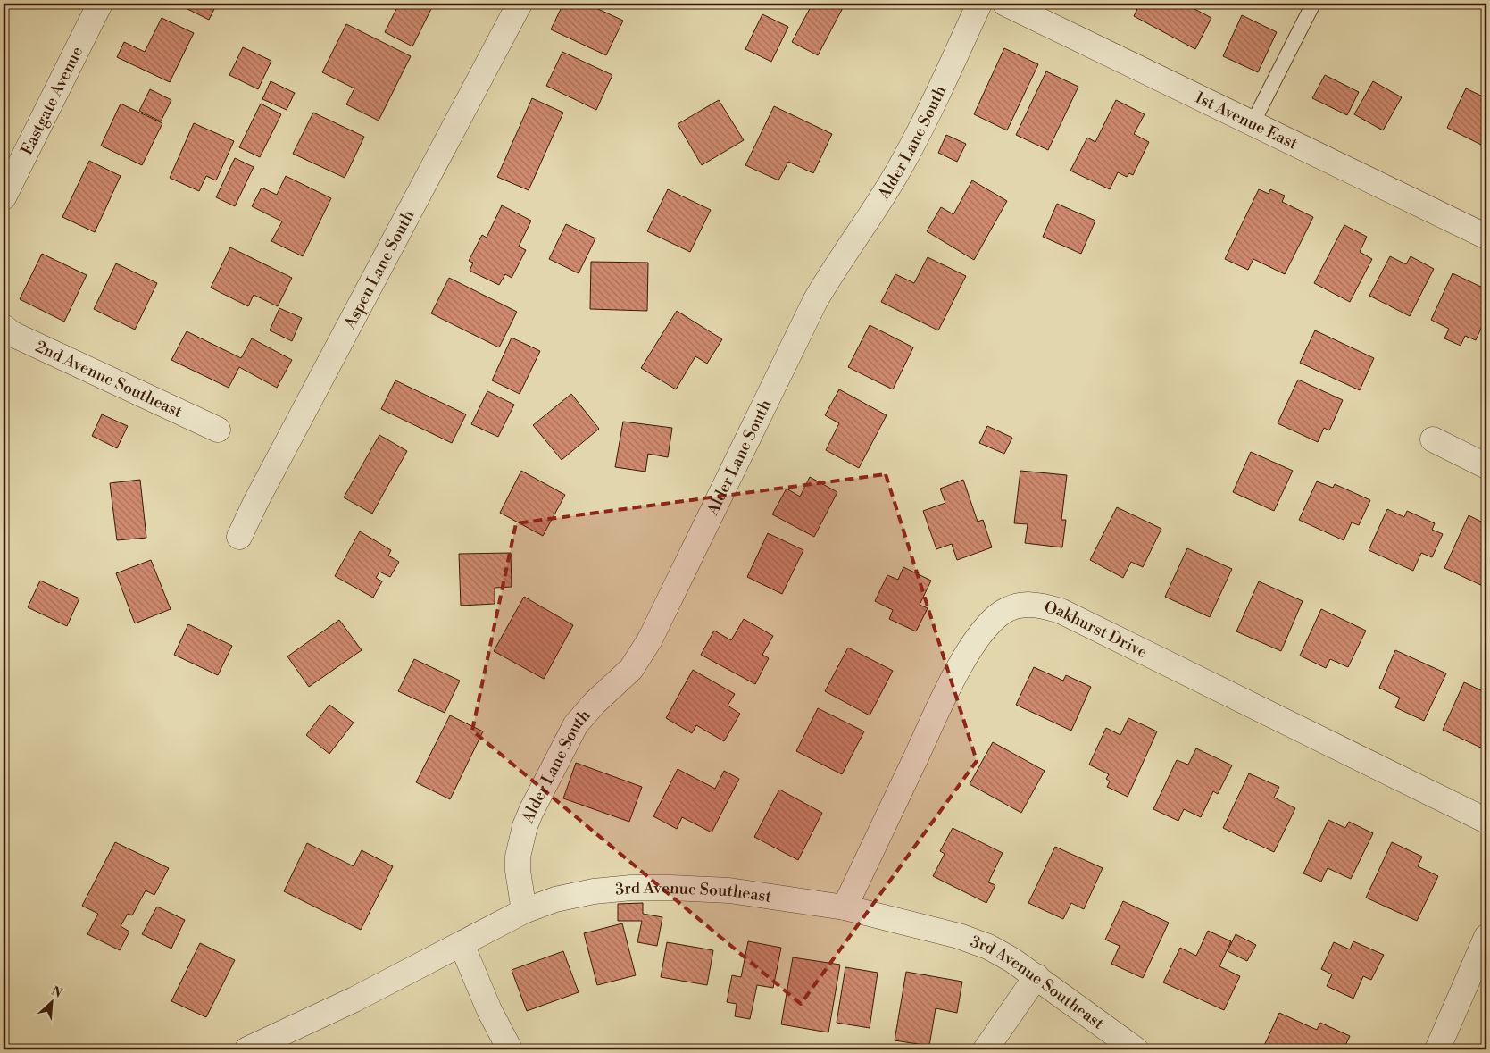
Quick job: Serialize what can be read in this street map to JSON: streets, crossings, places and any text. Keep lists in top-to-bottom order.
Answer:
{
  "streets": {
    "street": [
      "Eastgate Avenue",
      "1st Avenue East",
      "Alder Lane South",
      "Aspen Lane South",
      "2nd Avenue Southeast",
      "Oakhurst Drive",
      "3rd Avenue Southeast"
    ]
  },
  "crossings": [
    ["Alder Lane South", "3rd Avenue Southeast"],
    ["Oakhurst Drive", "3rd Avenue Southeast"]
  ],
  "north": "top right"
}
